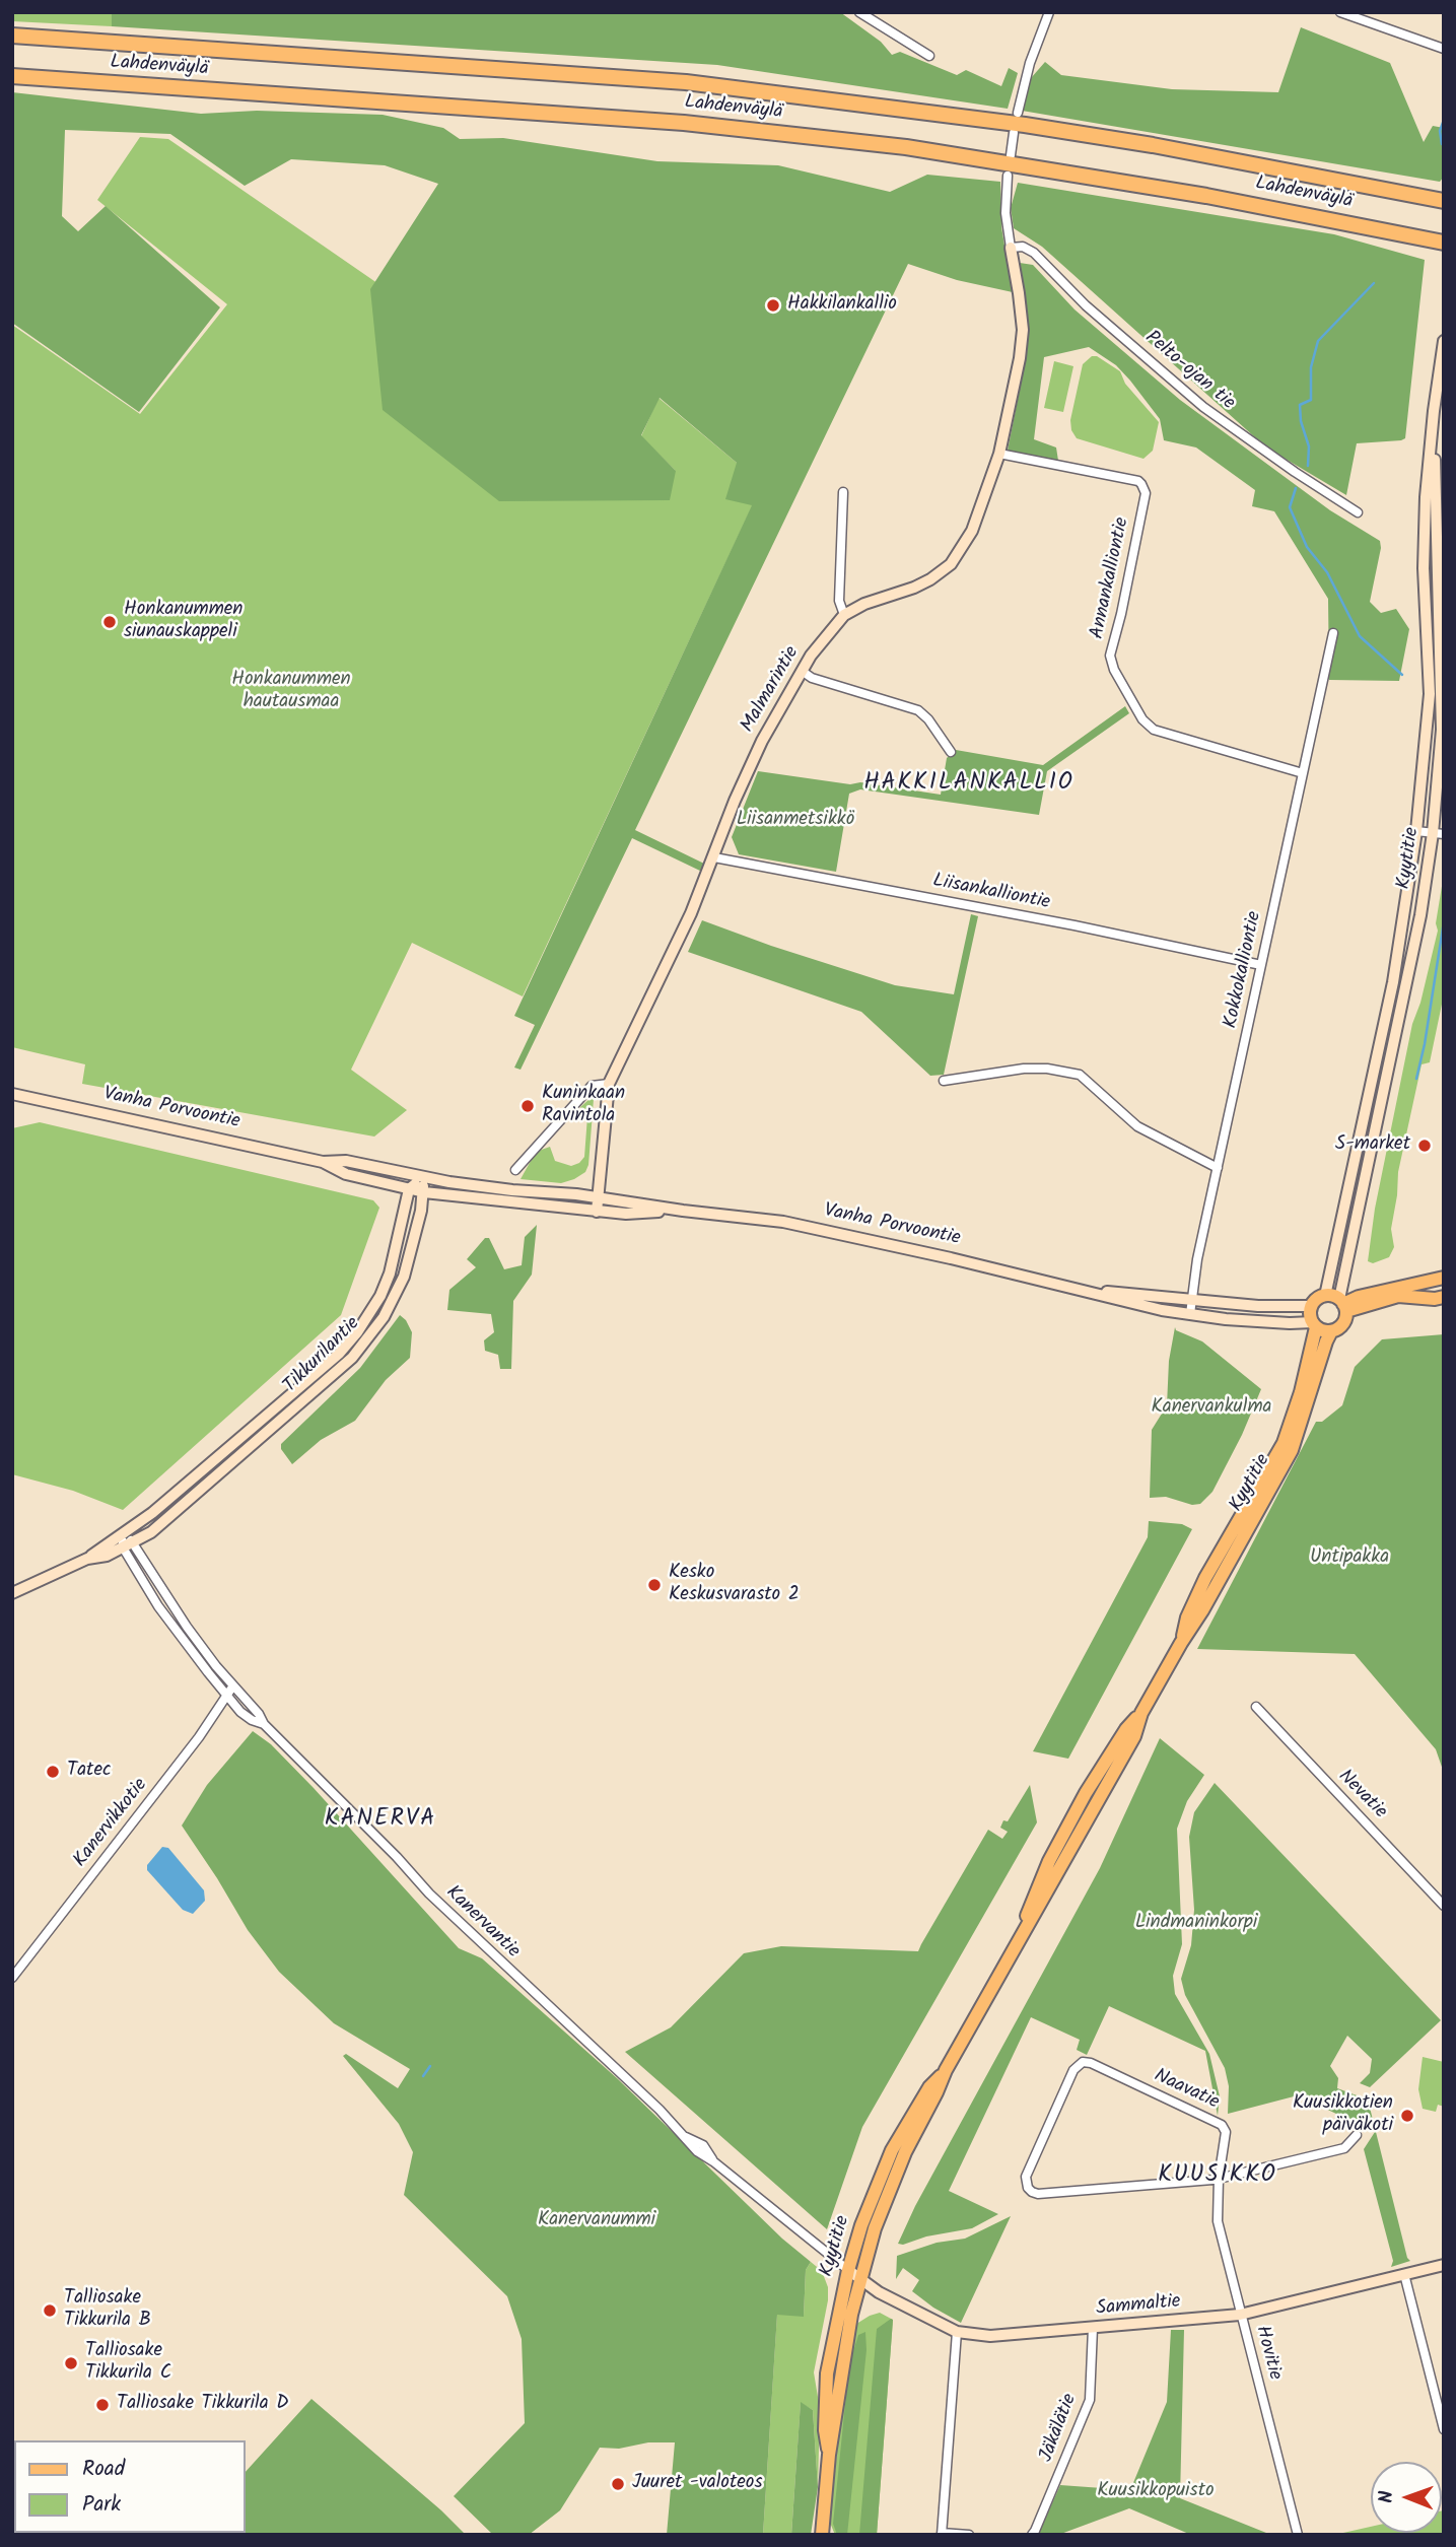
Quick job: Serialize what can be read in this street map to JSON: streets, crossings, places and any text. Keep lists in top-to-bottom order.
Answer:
{
  "streets": {
    "highway": ["Lahdenväylä"],
    "main road": [
      "Malmarintie",
      "Kyytitie",
      "Vanha Porvoontie",
      "Tikkurilantie",
      "Sammaltie"
    ],
    "street": [
      "Pelto-ojan tie",
      "Annankalliontie",
      "Liisankalliontie",
      "Kokkokalliontie",
      "Nevatie",
      "Kanervikkotie",
      "Kanervantie",
      "Naavatie",
      "Hovitie",
      "Jäkälätie"
    ]
  },
  "crossings": [
    ["Pelto-ojan tie", "Malmarintie"],
    ["Annankalliontie", "Malmarintie"],
    ["Annankalliontie", "Kokkokalliontie"],
    ["Malmarintie", "Liisankalliontie"],
    ["Malmarintie", "Vanha Porvoontie"],
    ["Kyytitie", "Vanha Porvoontie"],
    ["Kyytitie", "Kanervantie"],
    ["Kyytitie", "Sammaltie"],
    ["Liisankalliontie", "Kokkokalliontie"],
    ["Kokkokalliontie", "Vanha Porvoontie"],
    ["Vanha Porvoontie", "Tikkurilantie"],
    ["Tikkurilantie", "Kanervantie"],
    ["Kanervikkotie", "Kanervantie"],
    ["Kanervantie", "Sammaltie"],
    ["Naavatie", "Hovitie"],
    ["Sammaltie", "Hovitie"],
    ["Sammaltie", "Jäkälätie"]
  ],
  "districts": ["HAKKILANKALLIO", "KANERVA", "KUUSIKKO"],
  "parks": [
    "Honkanummen hautausmaa",
    "Liisanmetsikkö",
    "Kanervankulma",
    "Untipakka",
    "Lindmaninkorpi",
    "Kanervanummi",
    "Kuusikkopuisto"
  ],
  "places": [
    "Hakkilankallio",
    "Honkanummen siunauskappeli",
    "Kuninkaan Ravintola",
    "S-market",
    "Kesko Keskusvarasto 2",
    "Tatec",
    "Kuusikkotien päiväkoti",
    "Talliosake Tikkurila B",
    "Talliosake Tikkurila C",
    "Talliosake Tikkurila D",
    "Juuret -valoteos"
  ],
  "legend": ["Road", "Park"],
  "north": "left"
}
